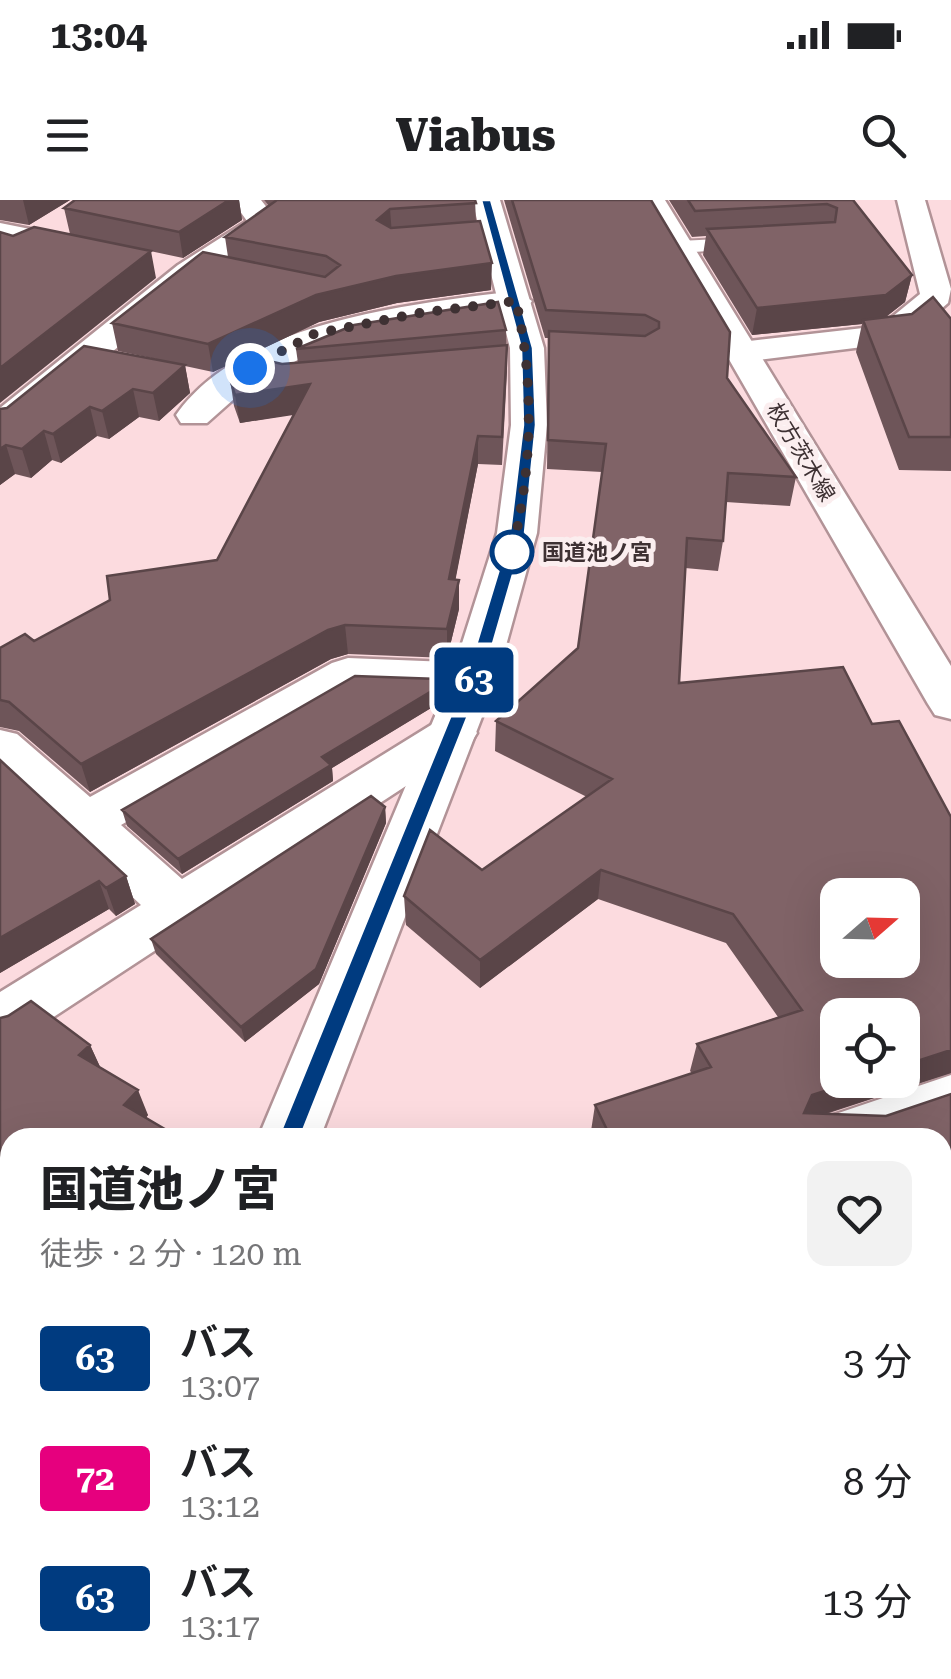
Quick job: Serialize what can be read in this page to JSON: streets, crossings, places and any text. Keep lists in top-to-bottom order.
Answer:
{
  "streets": {
    "street": ["枚方茨木線"]
  },
  "places": ["国道池ノ宮"],
  "lines": ["bus line 63"],
  "north": "right",
  "page": {
    "status": "13:04",
    "header": "Viabus",
    "on_map": "63",
    "heading": ["国道池ノ宮", "徒歩 · 2 分 · 120 m"],
    "list": [
      {
        "mark": "63",
        "name": "バス",
        "note": "13:07",
        "value": "3 分"
      },
      {
        "mark": "72",
        "name": "バス",
        "note": "13:12",
        "value": "8 分"
      },
      {
        "mark": "63",
        "name": "バス",
        "note": "13:17",
        "value": "13 分"
      }
    ]
  }
}
